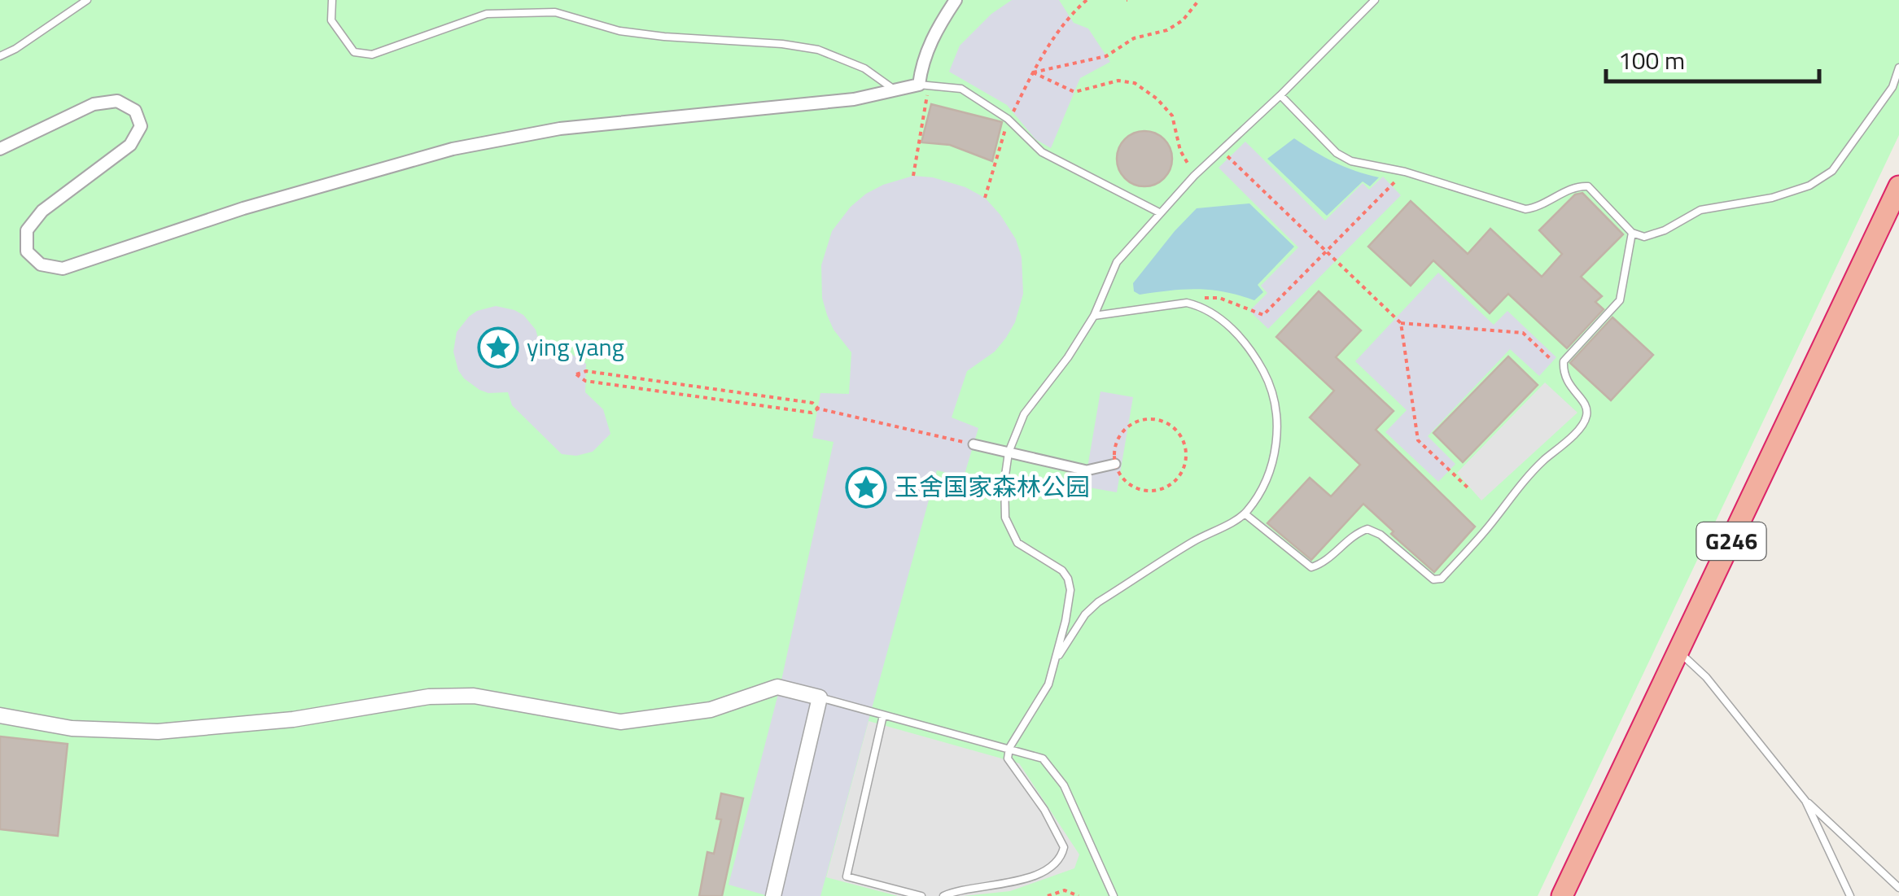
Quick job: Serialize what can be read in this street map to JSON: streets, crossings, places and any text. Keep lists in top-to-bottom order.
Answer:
{
  "streets": {
    "highway": ["G246"]
  },
  "places": {
    "place": ["ying yang", "玉舍国家森林公园"]
  },
  "scale_bar": "100 m"
}
